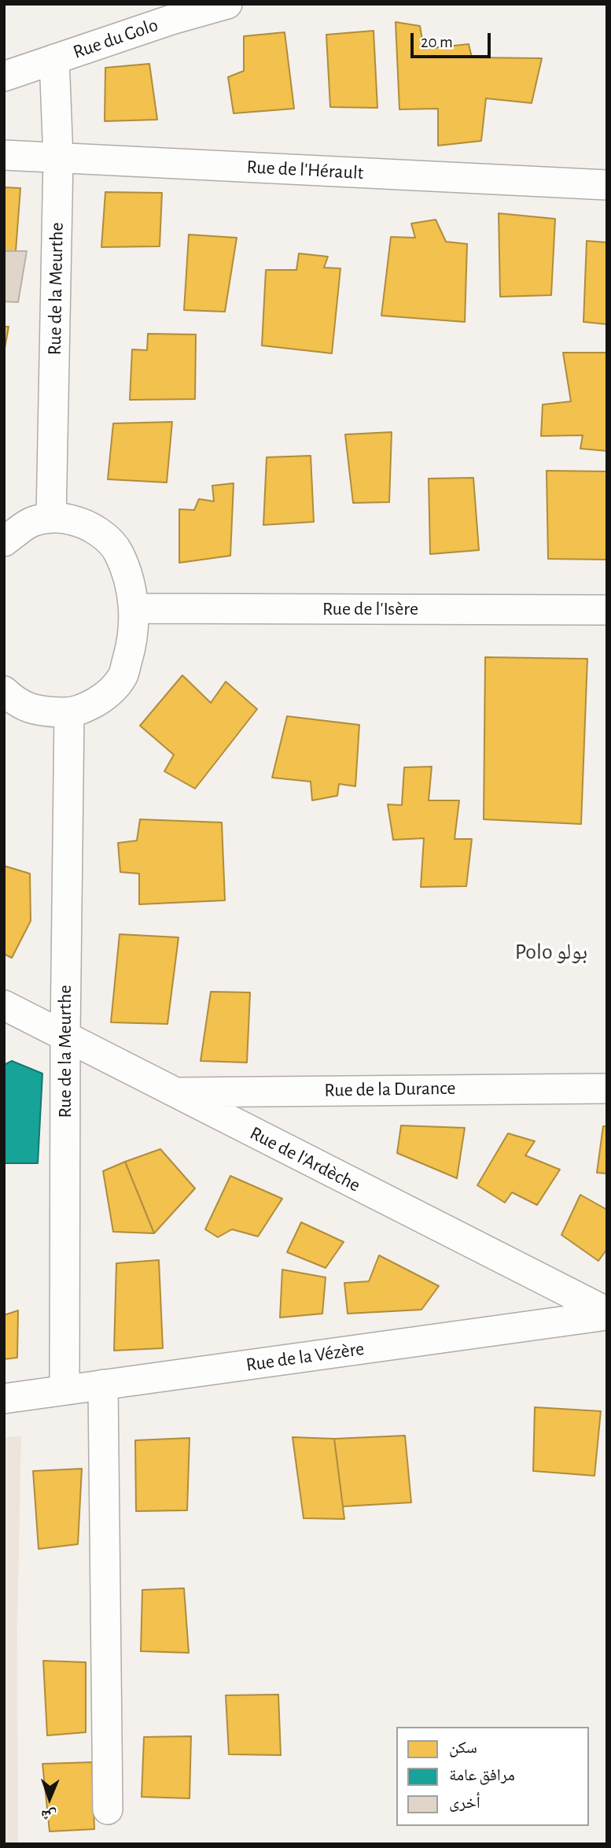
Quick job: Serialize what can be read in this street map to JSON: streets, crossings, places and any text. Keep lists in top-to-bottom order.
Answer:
{
  "streets": {
    "street": [
      "Rue du Golo",
      "Rue de l'Hérault",
      "Rue de la Meurthe",
      "Rue de l'Isère",
      "Rue de la Durance",
      "Rue de l'Ardèche",
      "Rue de la Vézère"
    ]
  },
  "crossings": [
    ["Rue du Golo", "Rue de la Meurthe"],
    ["Rue de l'Hérault", "Rue de la Meurthe"],
    ["Rue de la Meurthe", "Rue de l'Ardèche"],
    ["Rue de la Meurthe", "Rue de la Vézère"],
    ["Rue de la Durance", "Rue de l'Ardèche"],
    ["Rue de l'Ardèche", "Rue de la Vézère"]
  ],
  "districts": ["Polo بولو"],
  "legend": ["سكن", "مرافق عامة", "أخرى"],
  "scale_bar": "20 m",
  "north": "bottom"
}
